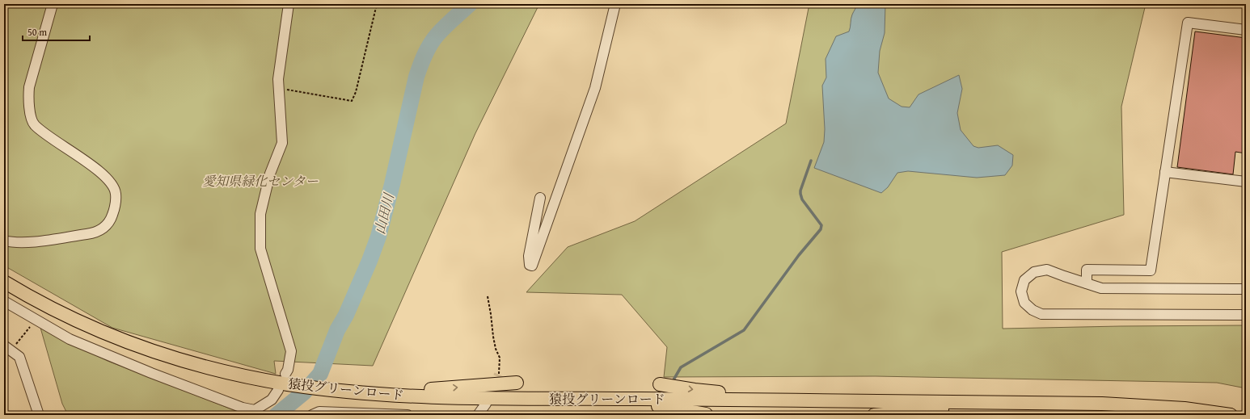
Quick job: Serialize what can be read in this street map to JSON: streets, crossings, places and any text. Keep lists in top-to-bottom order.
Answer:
{
  "streets": {
    "main road": ["猿投グリーンロード"]
  },
  "water": ["山田川"],
  "parks": ["愛知県緑化センター"],
  "scale_bar": "50 m"
}
